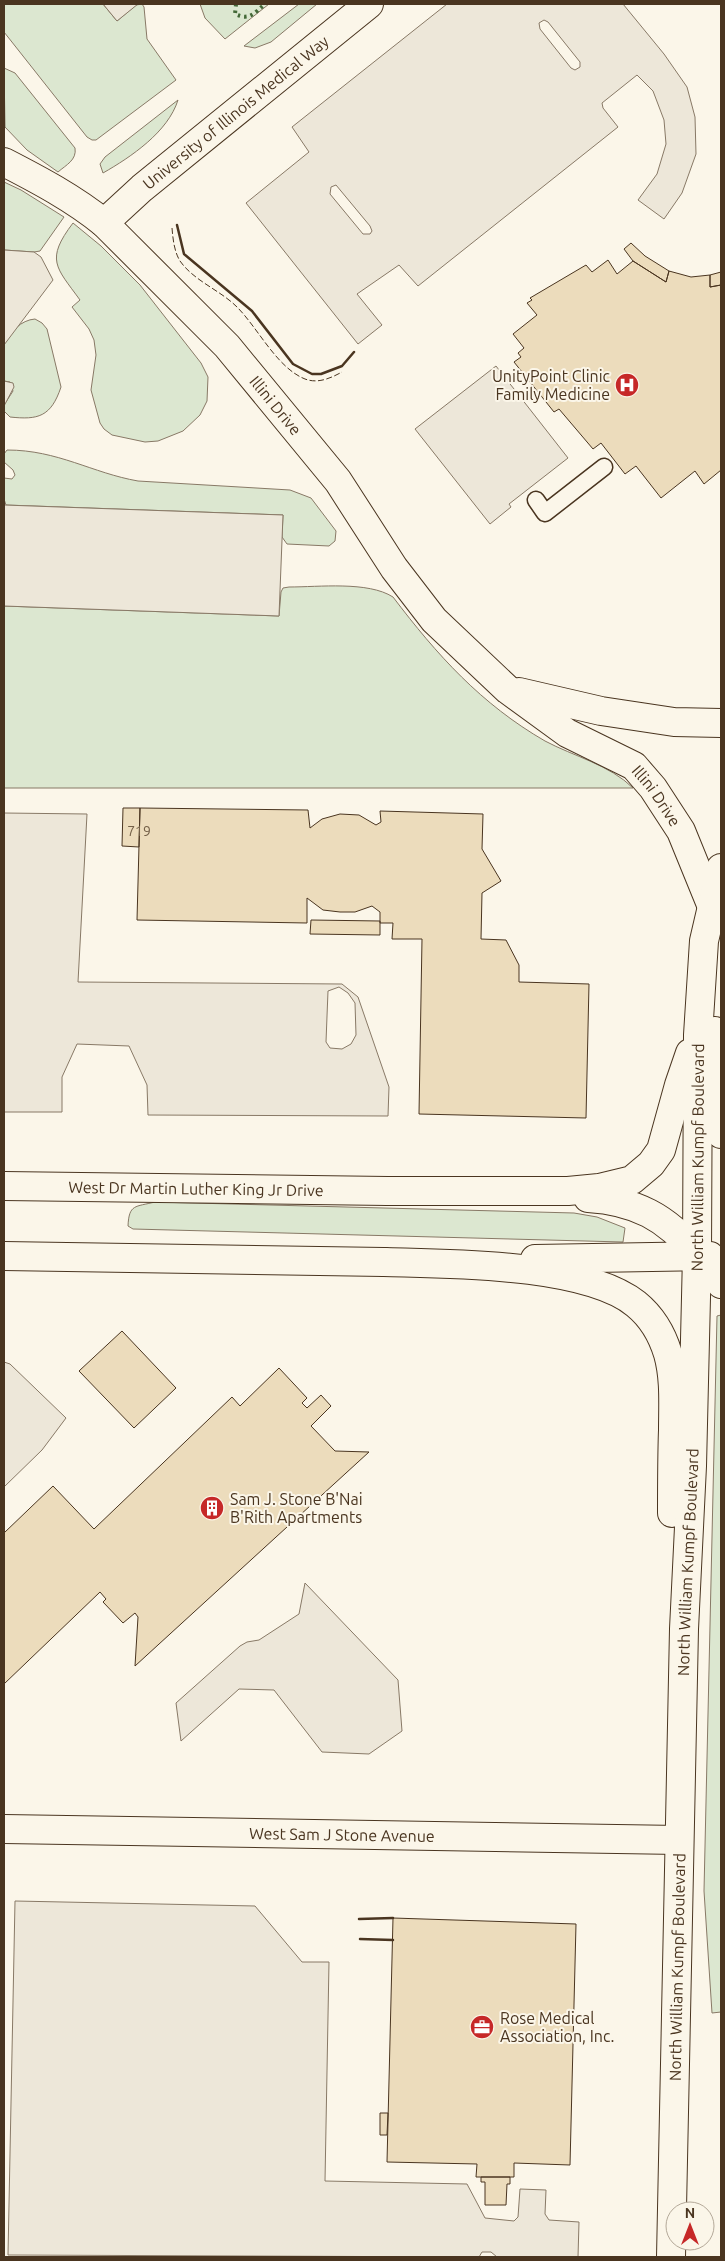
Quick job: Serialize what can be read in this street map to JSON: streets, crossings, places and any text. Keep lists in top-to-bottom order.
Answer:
{
  "streets": {
    "main road": [
      "University of Illinois Medical Way",
      "Illini Drive",
      "North William Kumpf Boulevard",
      "West Dr Martin Luther King Jr Drive",
      "West Sam J Stone Avenue"
    ]
  },
  "crossings": [
    ["University of Illinois Medical Way", "Illini Drive"],
    ["Illini Drive", "North William Kumpf Boulevard"],
    ["North William Kumpf Boulevard", "West Sam J Stone Avenue"]
  ],
  "places": {
    "hospital": ["UnityPoint Clinic Family Medicine"],
    "building": ["Sam J. Stone B'Nai B'Rith Apartments"],
    "office": ["Rose Medical Association, Inc."]
  },
  "house_numbers": ["719"],
  "north": "top"
}
